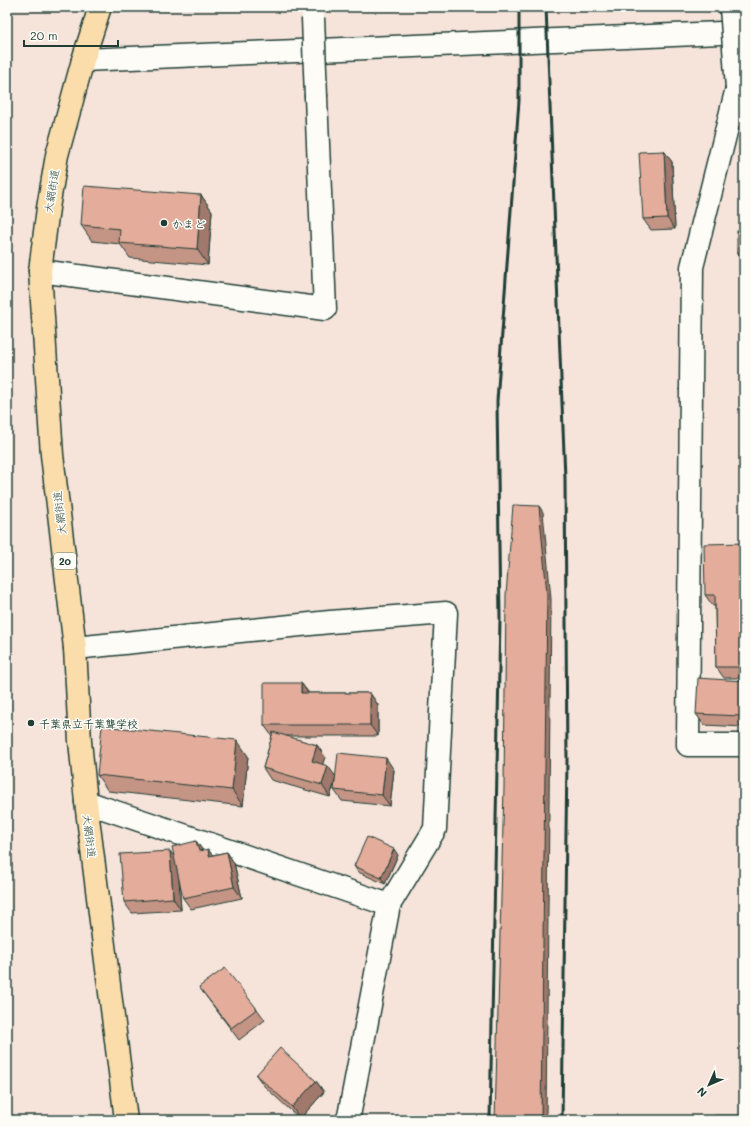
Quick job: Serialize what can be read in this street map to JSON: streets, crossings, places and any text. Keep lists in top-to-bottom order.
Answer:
{
  "streets": {
    "main road": ["大網街道", "20"]
  },
  "places": ["かまど", "千葉県立千葉聾学校"],
  "scale_bar": "20 m",
  "north": "bottom left"
}
